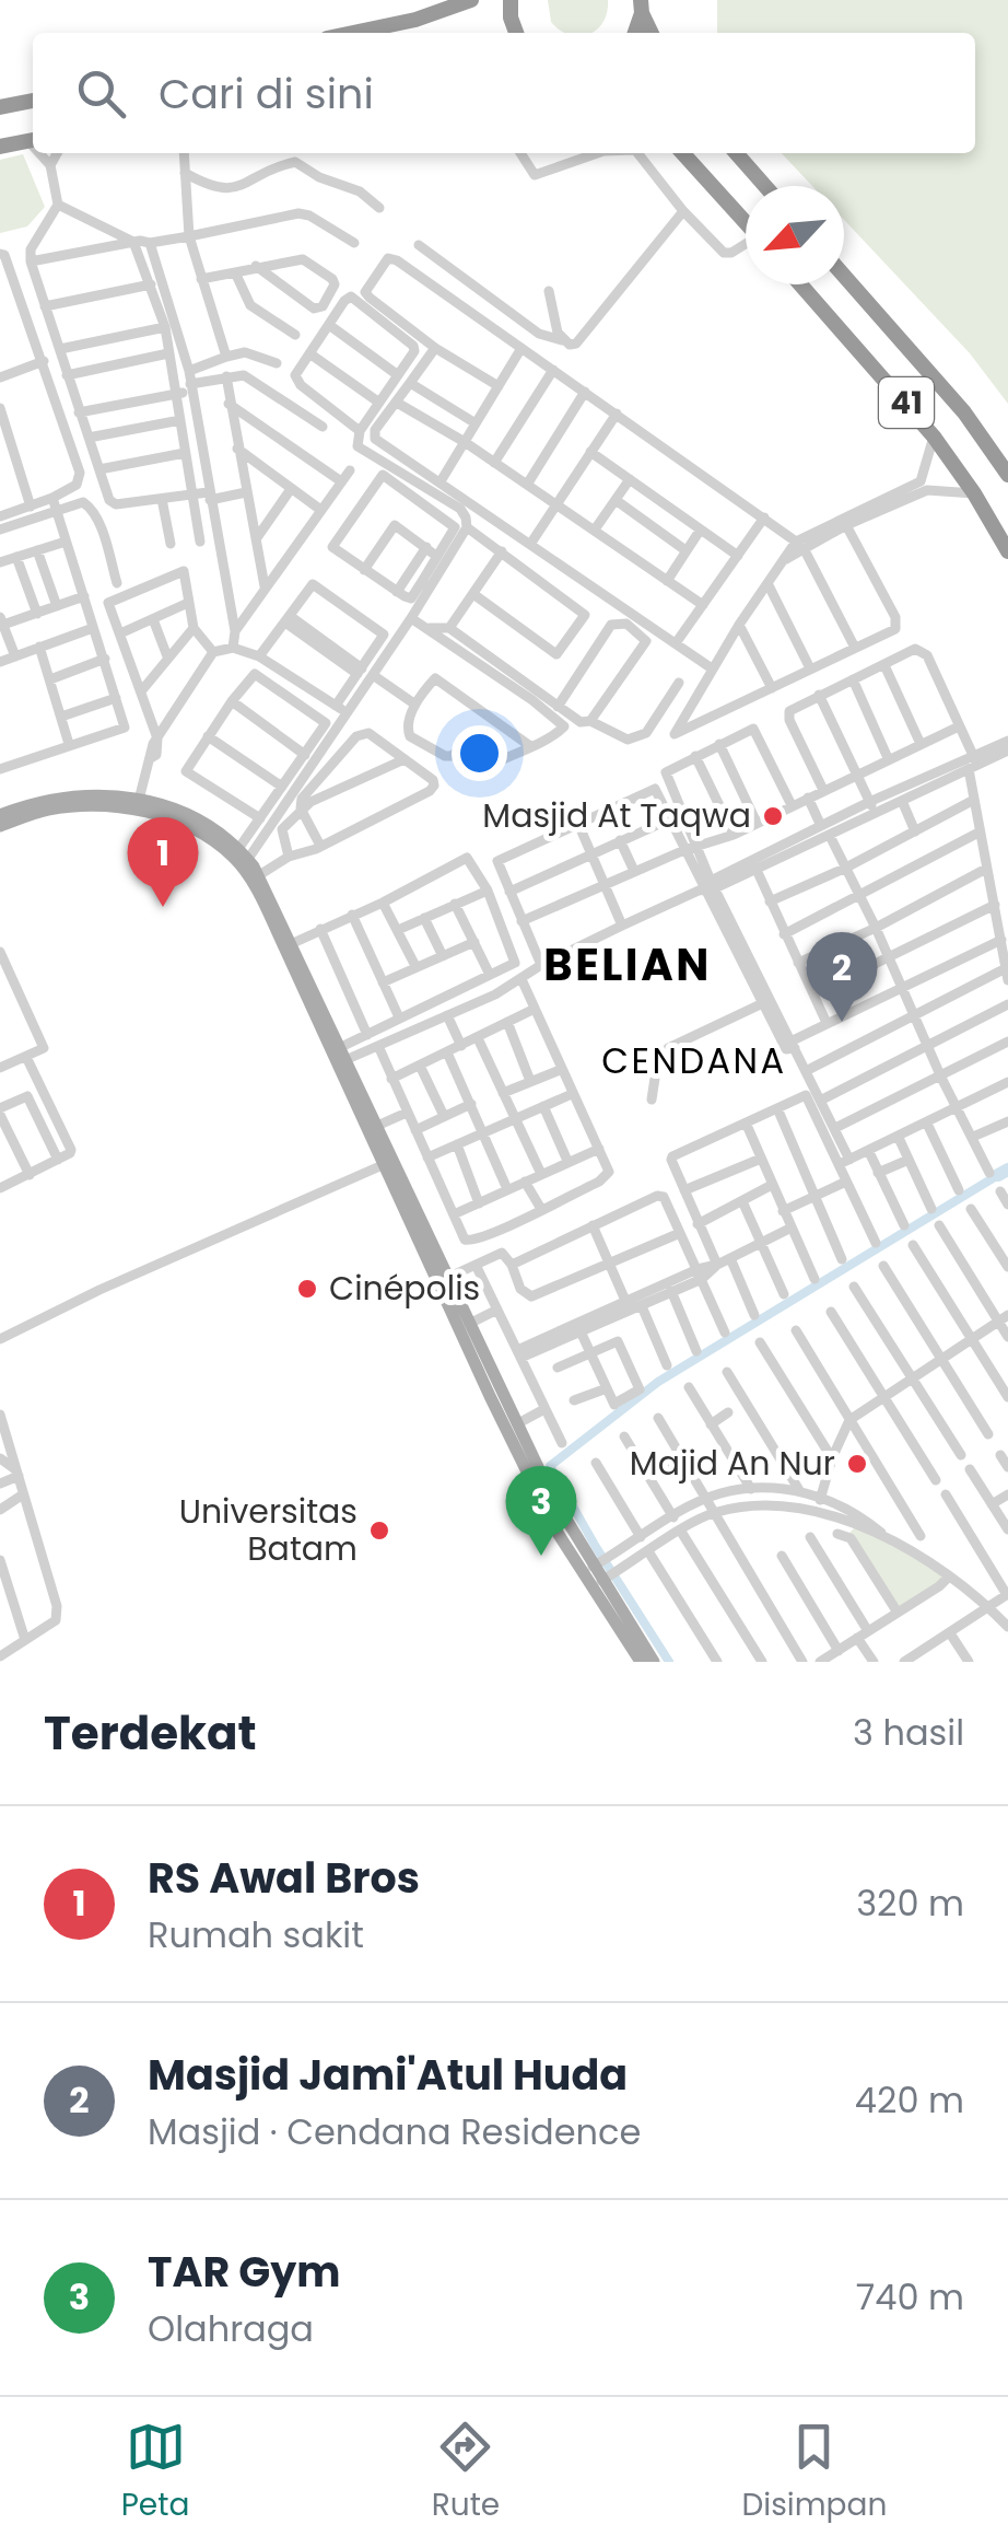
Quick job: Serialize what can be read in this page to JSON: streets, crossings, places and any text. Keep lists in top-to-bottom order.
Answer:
{
  "streets": {
    "highway": ["41"]
  },
  "districts": ["BELIAN", "CENDANA"],
  "places": [
    "Masjid At Taqwa",
    "Cinépolis",
    "Majid An Nur",
    "Universitas Batam"
  ],
  "north": "bottom left",
  "page": {
    "search": "Cari di sini",
    "pins": ["1", "2", "3"],
    "heading": ["Terdekat", "3 hasil"],
    "list": [
      {
        "mark": "1",
        "name": "RS Awal Bros",
        "note": "Rumah sakit",
        "value": "320 m"
      },
      {
        "mark": "2",
        "name": "Masjid Jami'Atul Huda",
        "note": "Masjid · Cendana Residence",
        "value": "420 m"
      },
      {
        "mark": "3",
        "name": "TAR Gym",
        "note": "Olahraga",
        "value": "740 m"
      }
    ],
    "nav": ["Peta", "Rute", "Disimpan"]
  }
}
